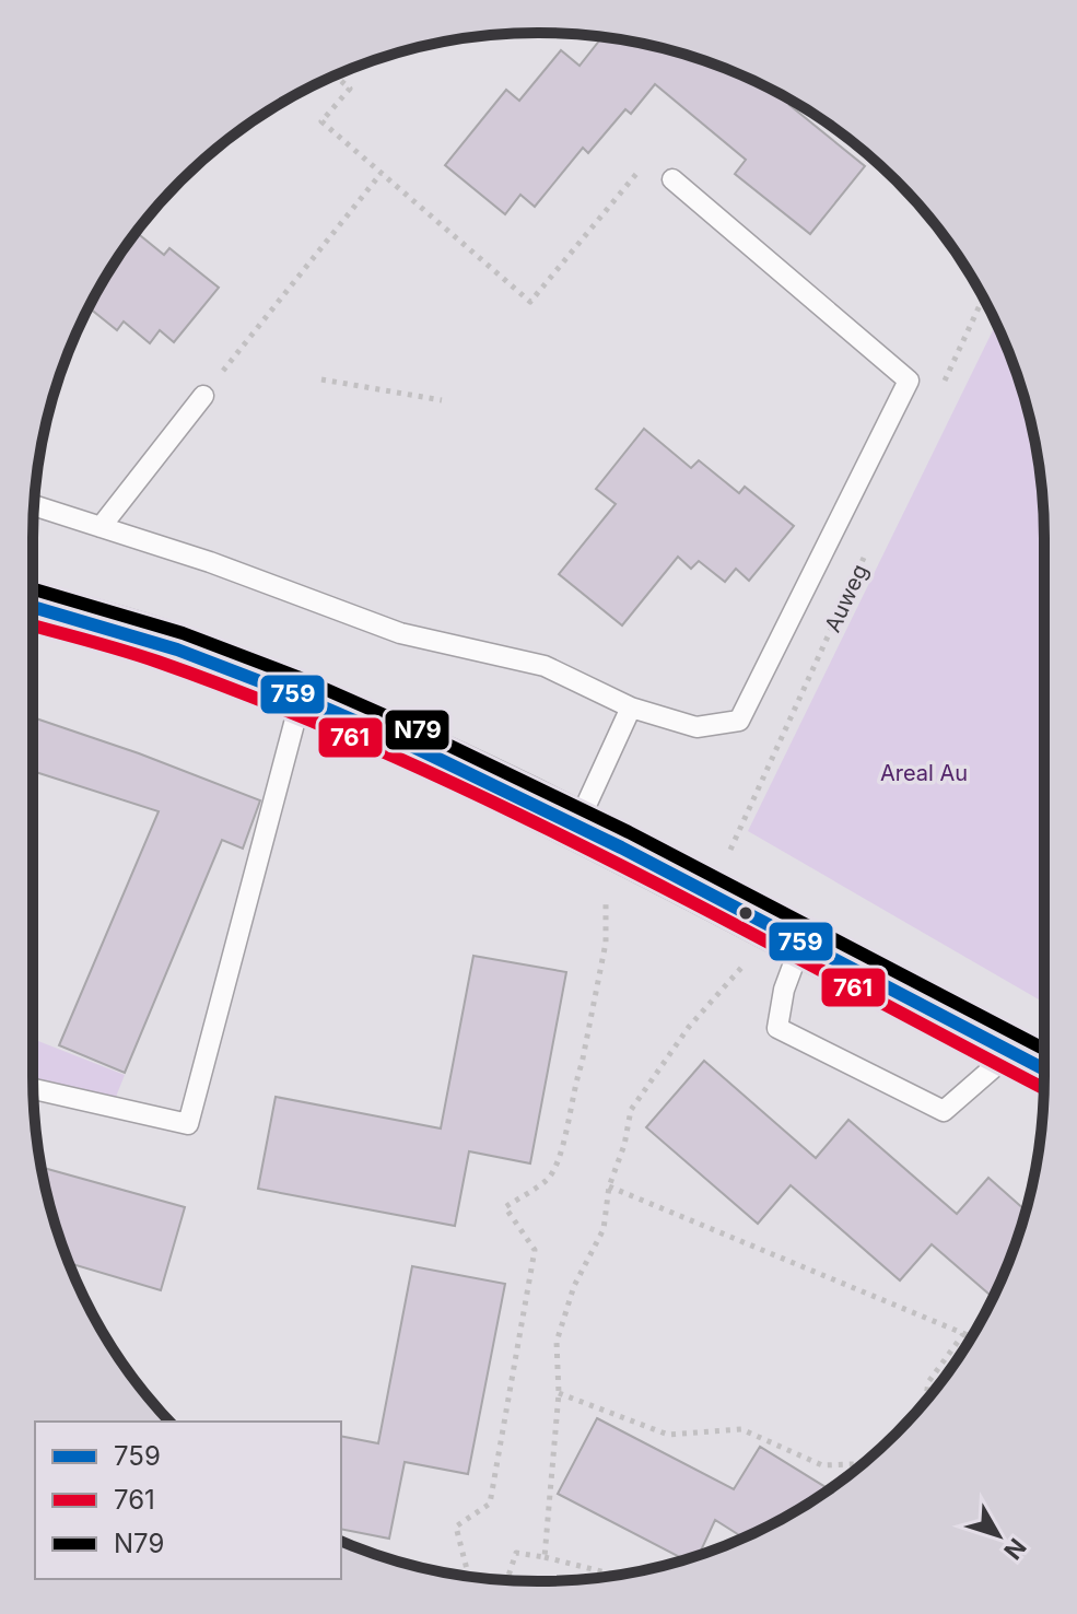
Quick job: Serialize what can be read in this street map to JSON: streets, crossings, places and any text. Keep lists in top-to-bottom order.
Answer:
{
  "streets": {
    "path": ["Auweg"]
  },
  "parks": ["Areal Au"],
  "lines": ["transit line N79", "transit line 759", "transit line 761"],
  "legend": ["759", "761", "N79"],
  "north": "bottom right"
}
